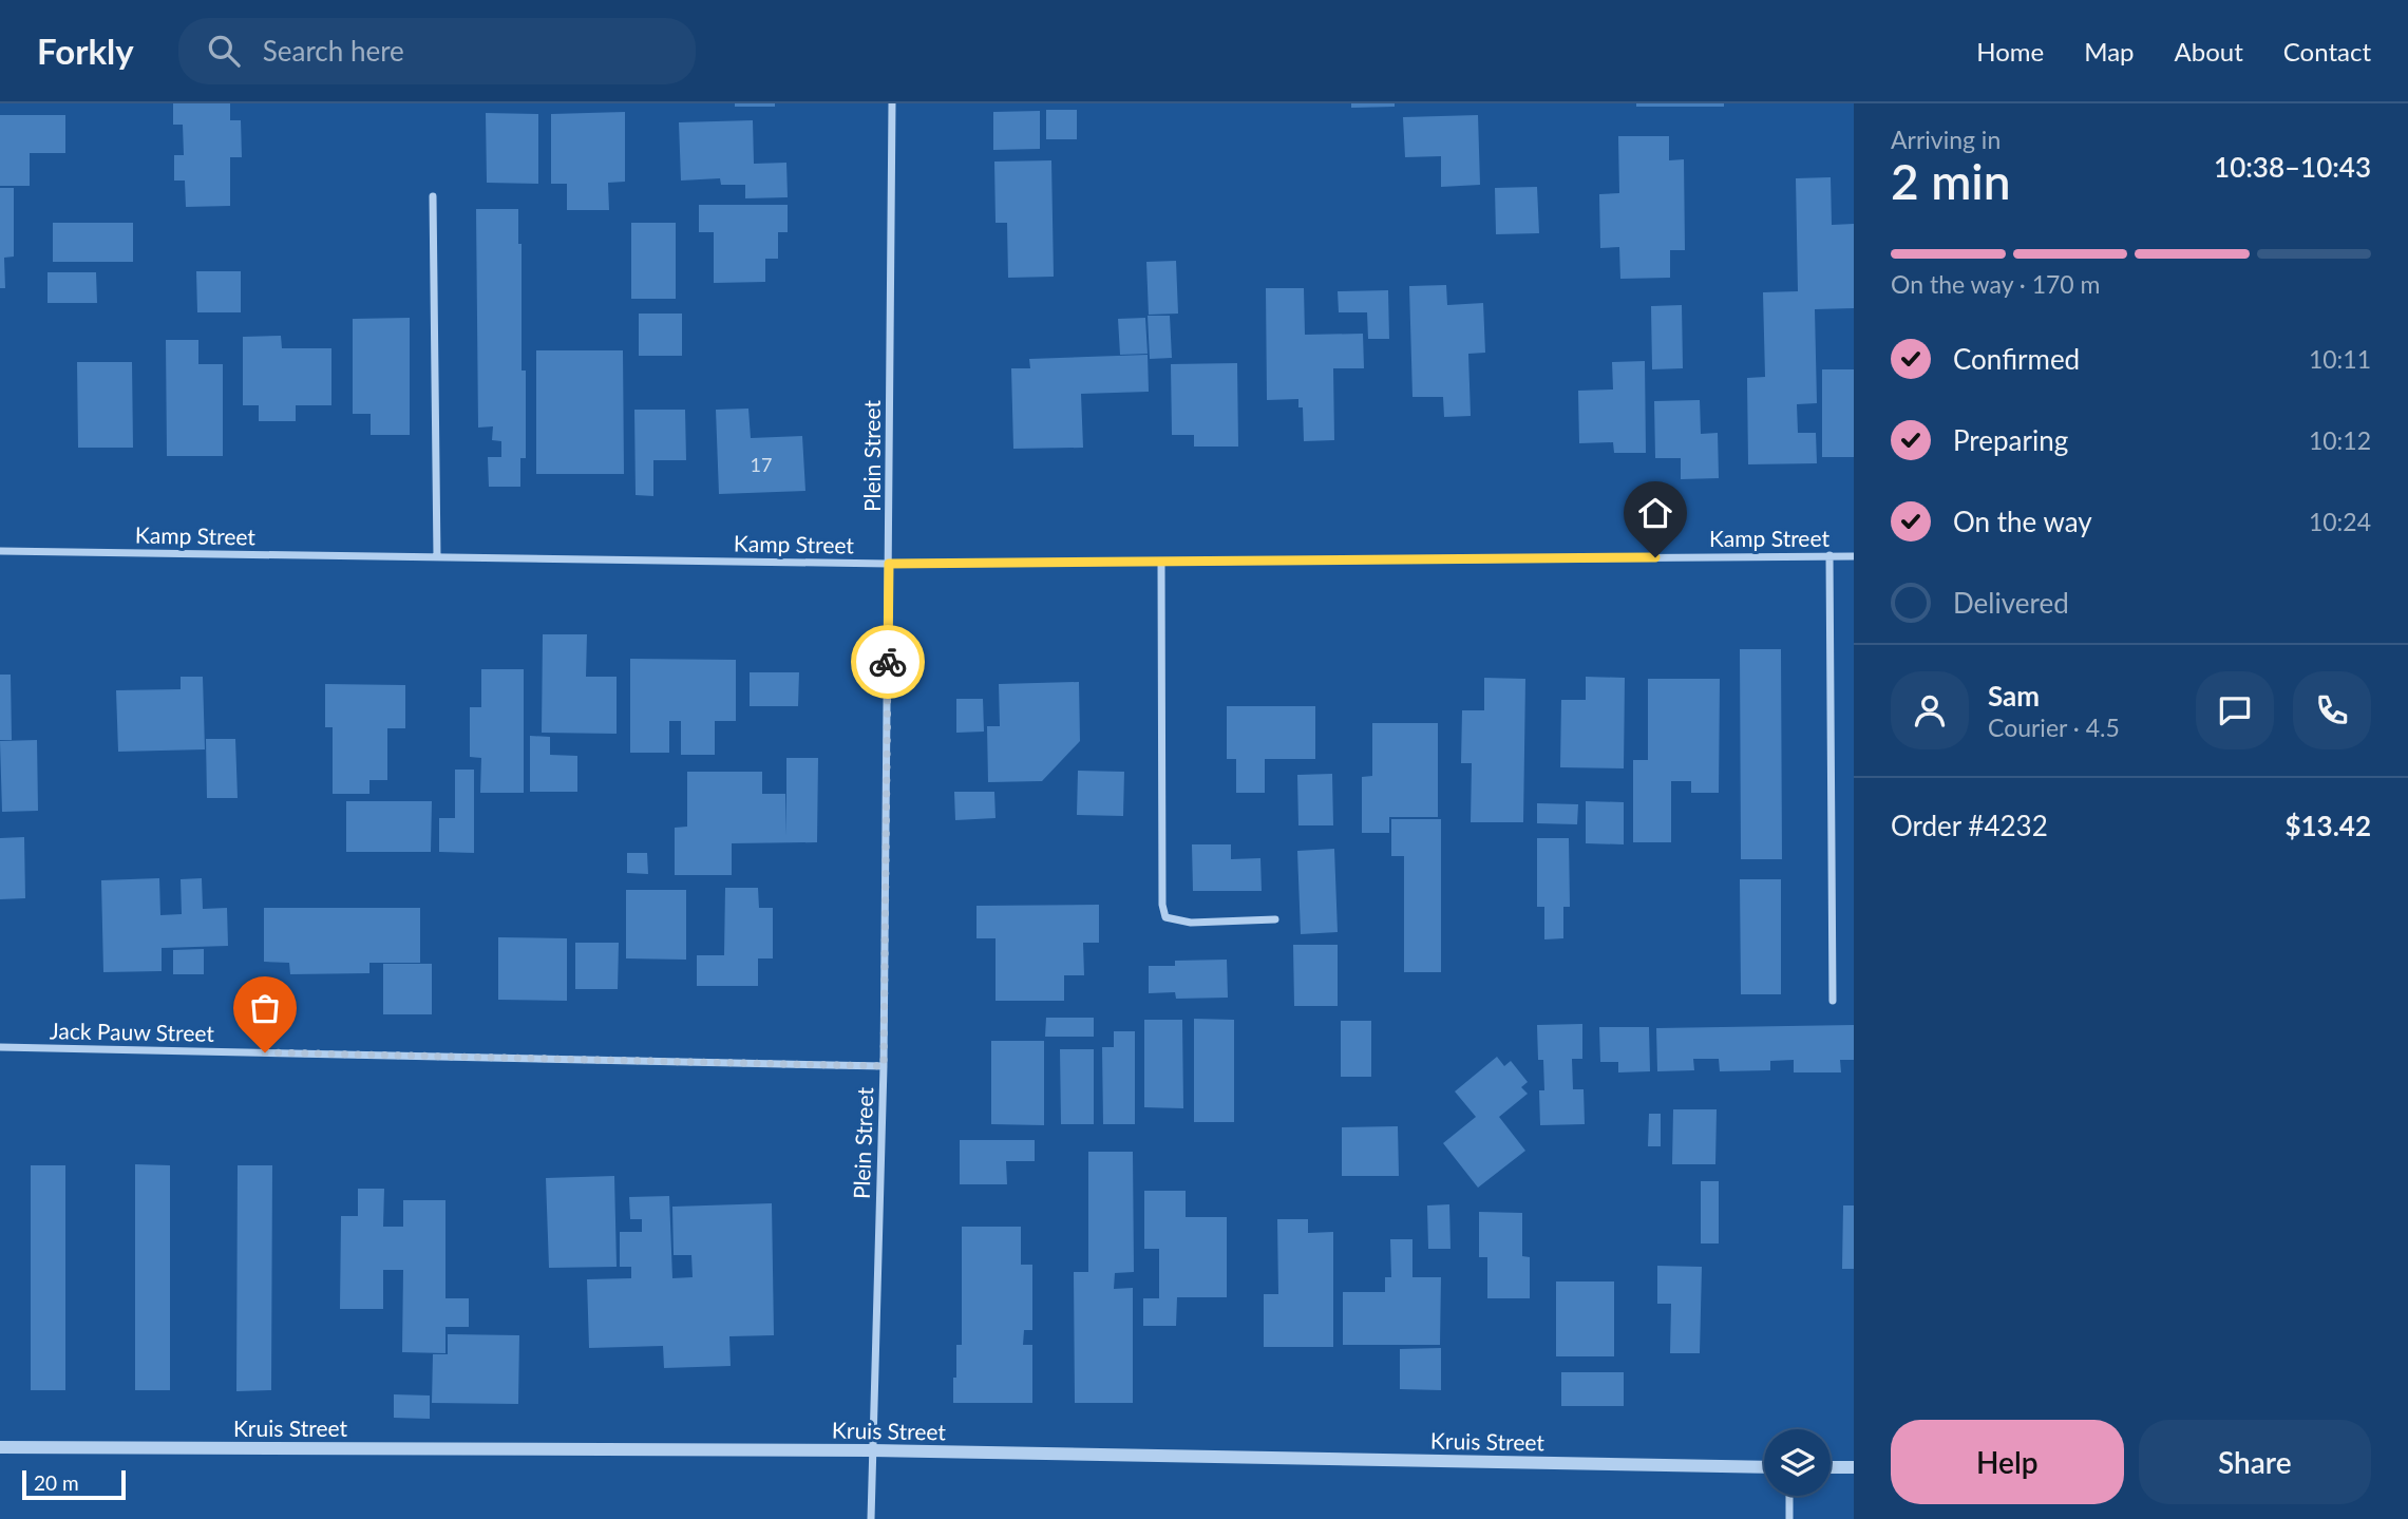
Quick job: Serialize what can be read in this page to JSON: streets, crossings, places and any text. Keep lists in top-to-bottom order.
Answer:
{
  "streets": {
    "street": [
      "Plein Street",
      "Kamp Street",
      "Jack Pauw Street",
      "Kruis Street"
    ]
  },
  "crossings": [
    ["Plein Street", "Kamp Street"],
    ["Plein Street", "Jack Pauw Street"],
    ["Plein Street", "Kruis Street"]
  ],
  "house_numbers": ["17"],
  "scale_bar": "20 m",
  "page": {
    "header": "Forkly",
    "search": "Search here",
    "nav": [
      "Home",
      "Map",
      "About",
      "Contact"
    ],
    "heading": ["2 min", "Arriving in", "10:38–10:43"],
    "panel": [
      "Sam",
      "Courier · 4.5",
      "Order #4232",
      "$13.42"
    ],
    "bar": "On the way · 170 m",
    "list": [
      ["Confirmed", "10:11"],
      ["Preparing", "10:12"],
      ["On the way", "10:24"],
      "Delivered"
    ],
    "buttons": ["Help", "Share"],
    "scale": "20 m"
  }
}
